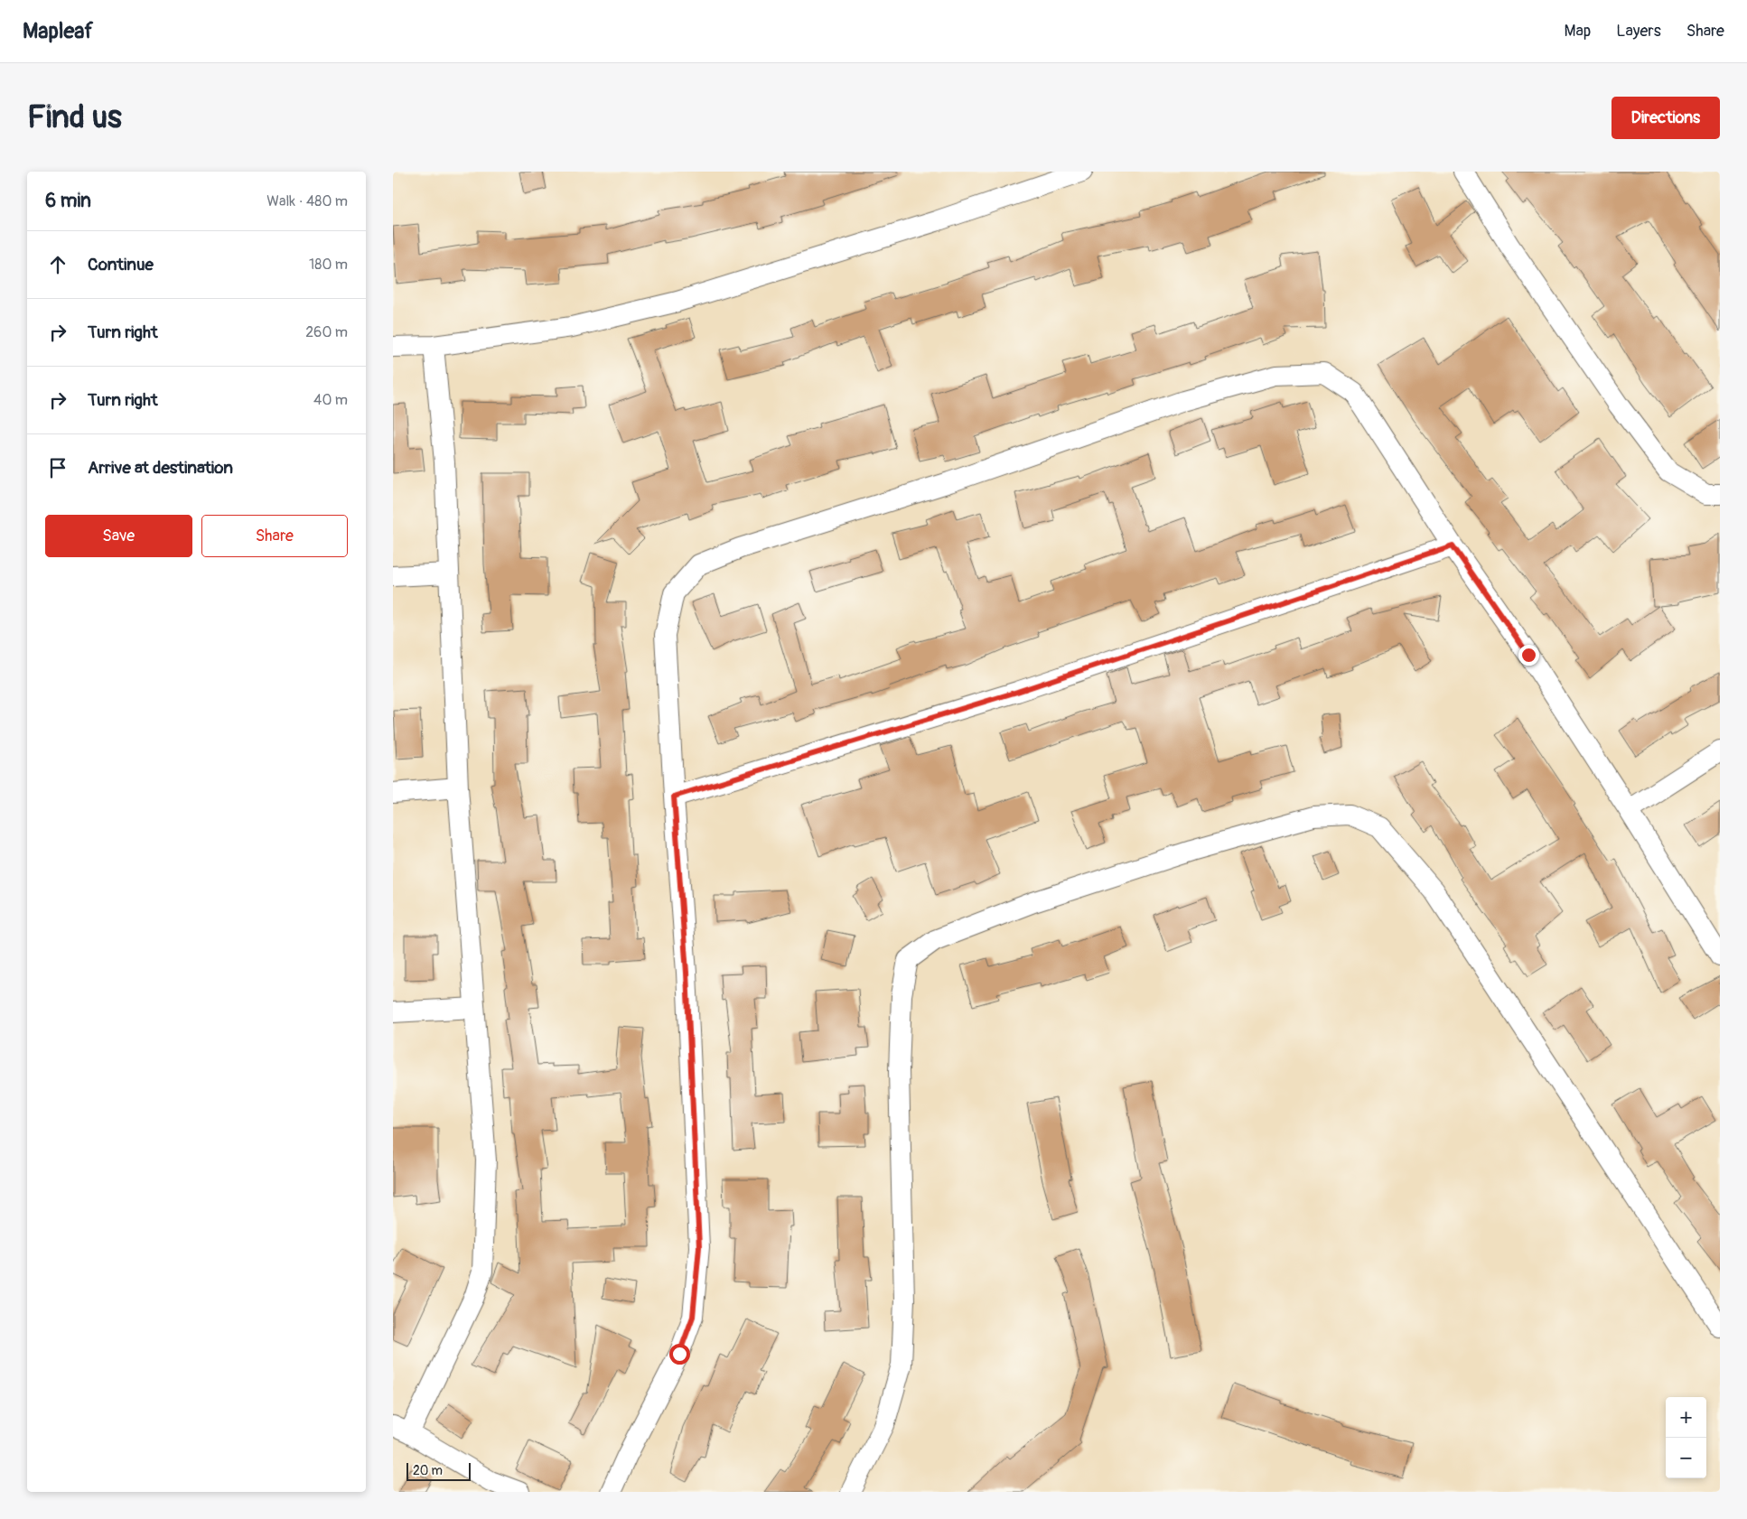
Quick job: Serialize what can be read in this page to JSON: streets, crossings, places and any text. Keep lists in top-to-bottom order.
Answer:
{
  "scale_bar": "20 m",
  "page": {
    "header": "Mapleaf",
    "nav": ["Map", "Layers", "Share"],
    "buttons": [
      "Directions",
      ["Save", "Share"]
    ],
    "title": "Find us",
    "heading": ["6 min", "Walk · 480 m"],
    "list": [
      ["Continue", "180 m"],
      ["Turn right", "260 m"],
      ["Turn right", "40 m"],
      "Arrive at destination"
    ],
    "map_buttons": ["+", "−"],
    "scale": "20 m"
  }
}
